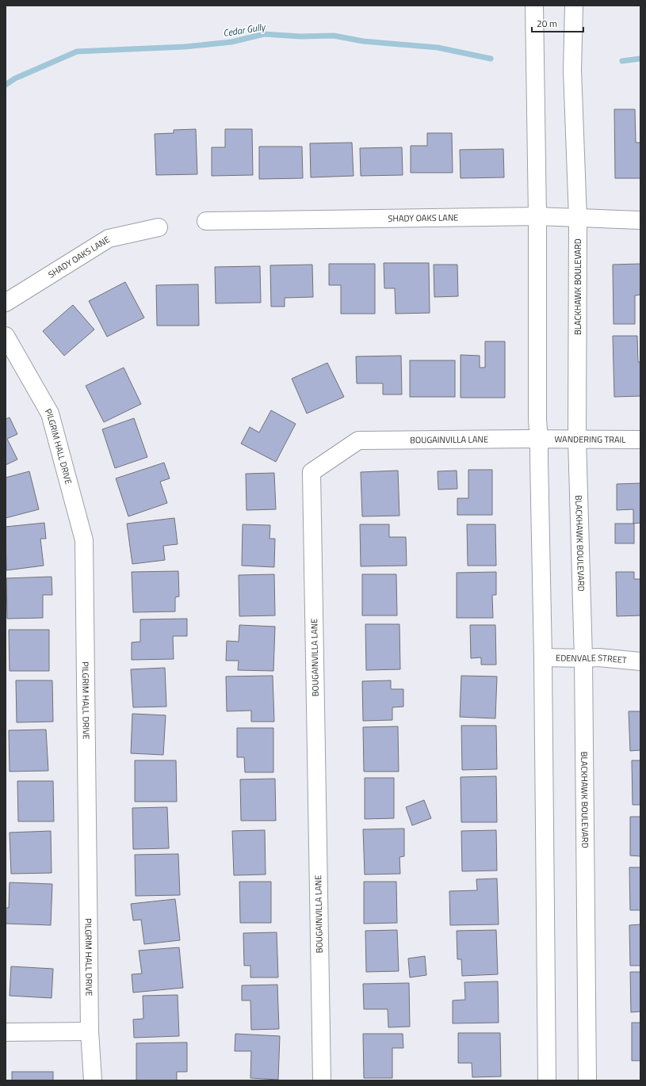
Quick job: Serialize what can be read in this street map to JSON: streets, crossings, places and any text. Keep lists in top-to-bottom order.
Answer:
{
  "streets": {
    "street": [
      "SHADY OAKS LANE",
      "BLACKHAWK BOULEVARD",
      "BOUGAINVILLA LANE",
      "WANDERING TRAIL",
      "PILGRIM HALL DRIVE",
      "EDENVALE STREET"
    ]
  },
  "crossings": [
    ["SHADY OAKS LANE", "BLACKHAWK BOULEVARD"],
    ["BLACKHAWK BOULEVARD", "WANDERING TRAIL"],
    ["BLACKHAWK BOULEVARD", "EDENVALE STREET"],
    ["BOUGAINVILLA LANE", "WANDERING TRAIL"]
  ],
  "water": ["Cedar Gully"],
  "scale_bar": "20 m"
}
